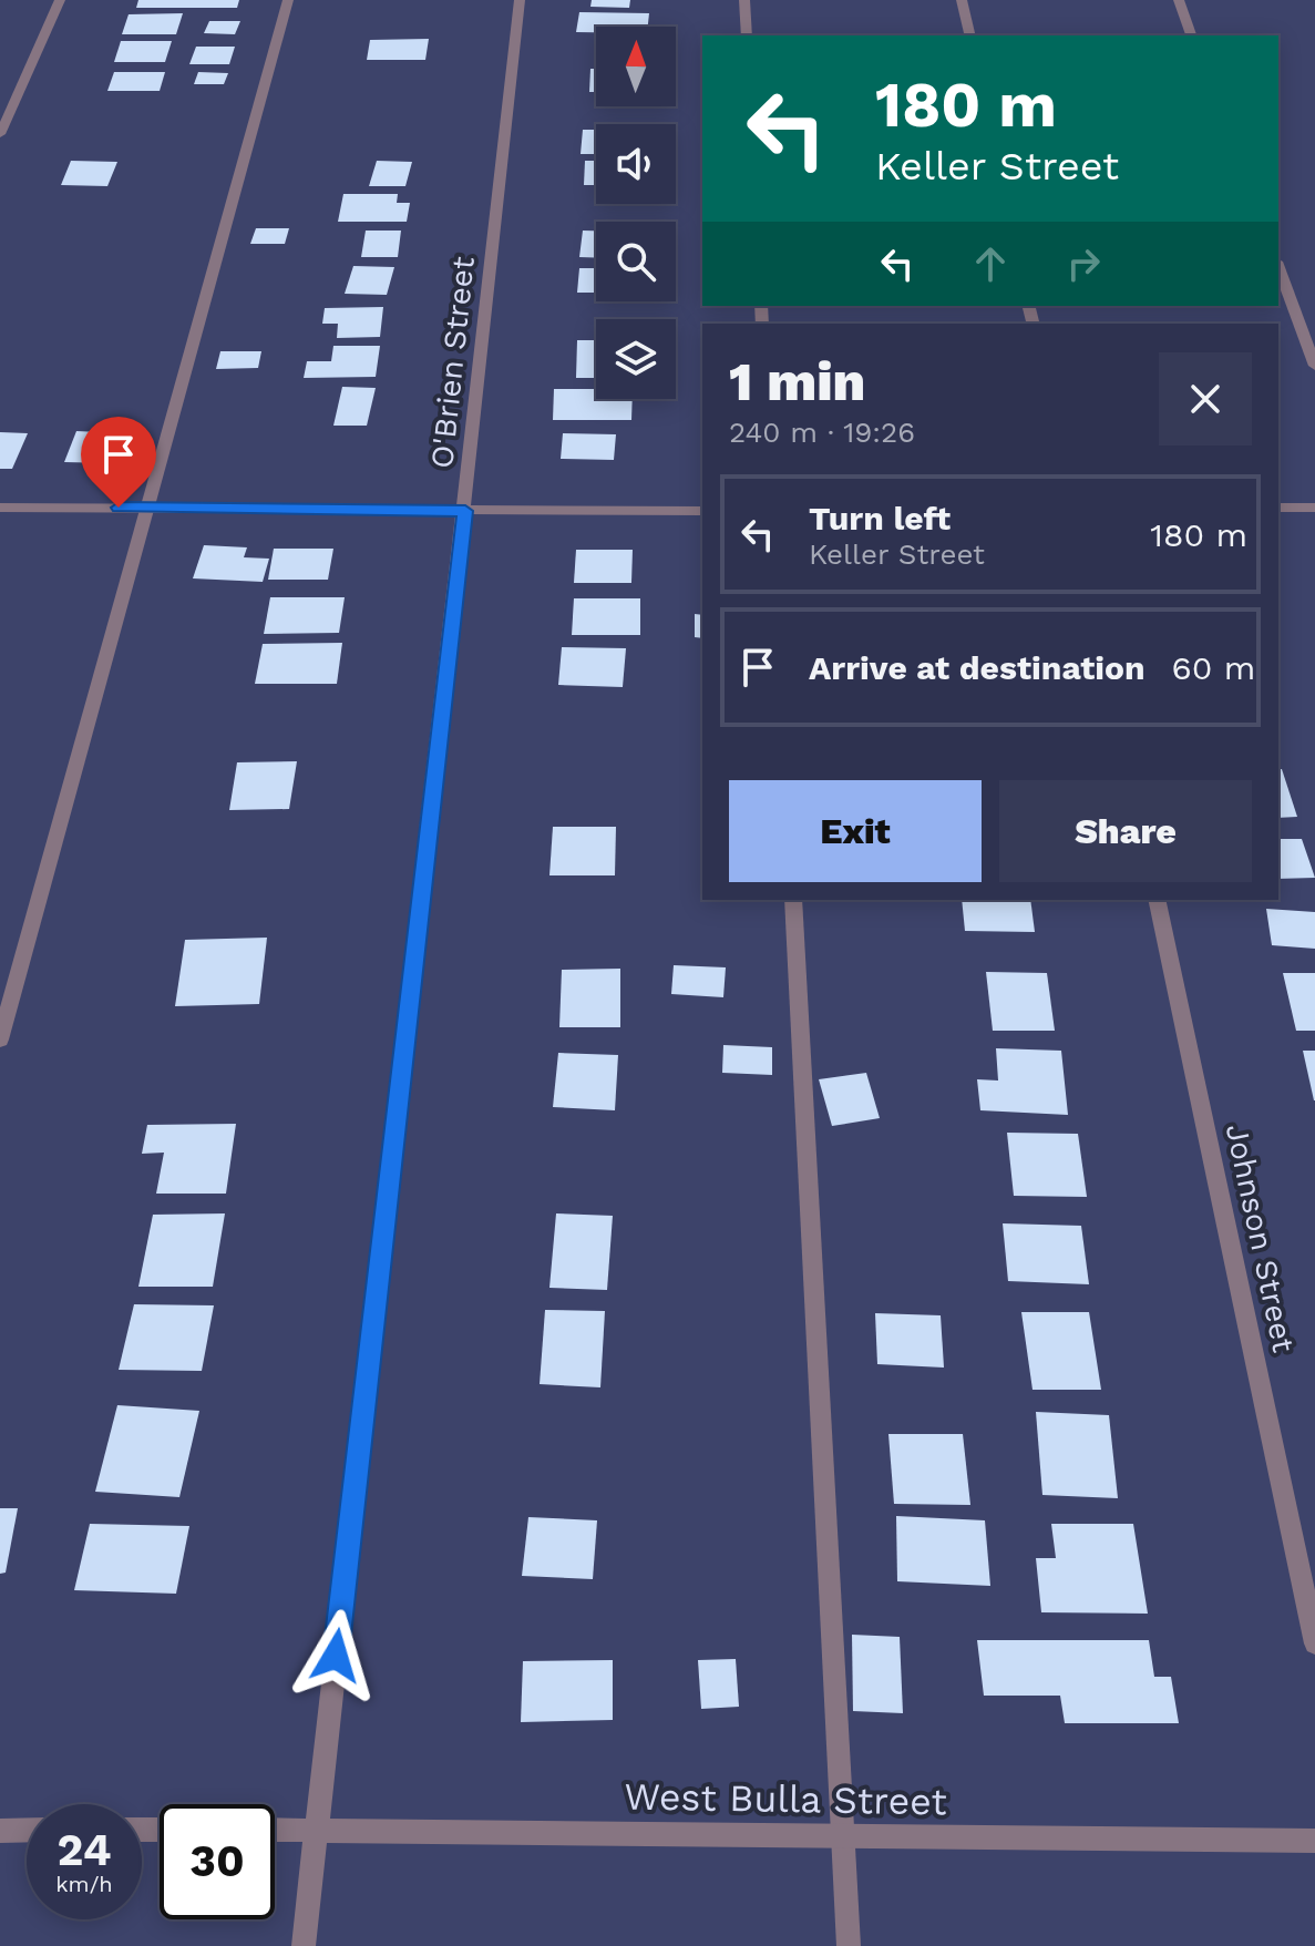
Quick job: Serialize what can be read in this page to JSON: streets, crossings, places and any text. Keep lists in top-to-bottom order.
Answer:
{
  "streets": {
    "street": ["O'Brien Street", "Johnson Street", "West Bulla Street"]
  },
  "crossings": [
    ["O'Brien Street", "West Bulla Street"]
  ],
  "north": "top",
  "page": {
    "turn": ["180 m", "Keller Street"],
    "heading": ["1 min", "240 m · 19:26"],
    "list": [
      {
        "name": "Turn left",
        "note": "Keller Street",
        "value": "180 m"
      },
      {
        "name": "Arrive at destination",
        "value": "60 m"
      }
    ],
    "buttons": ["Exit", "Share"],
    "speed": "24 km/h",
    "limit": "30"
  }
}
